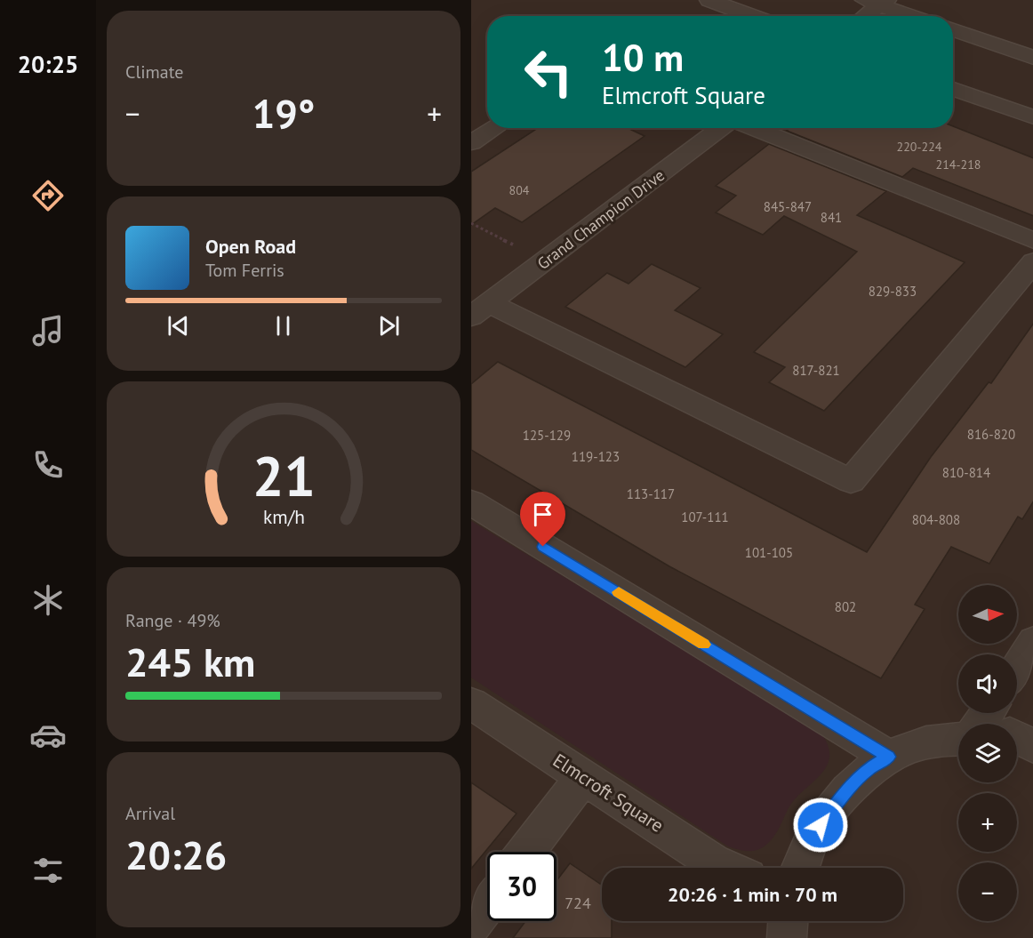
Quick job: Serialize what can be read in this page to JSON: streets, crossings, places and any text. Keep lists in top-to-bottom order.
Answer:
{
  "streets": {
    "street": ["Grand Champion Drive", "Elmcroft Square"]
  },
  "house_numbers": [
    "220-224",
    "214-218",
    "804",
    "845-847",
    "841",
    "829-833",
    "817-821",
    "816-820",
    "125-129",
    "119-123",
    "810-814",
    "113-117",
    "107-111",
    "804-808",
    "101-105",
    "802",
    "724"
  ],
  "north": "right",
  "page": {
    "tabs": "20:25",
    "tile": [
      "Climate",
      ["Range · 49%", "245 km"],
      ["Arrival", "20:26"]
    ],
    "turn": ["10 m", "Elmcroft Square"],
    "heat": ["−", "19°", "+"],
    "song": ["Open Road", "Tom Ferris"],
    "map_buttons": ["+", "−"],
    "limit": "30",
    "trip": "20:26 · 1 min · 70 m",
    "gauge": ["21", "km/h"]
  }
}
